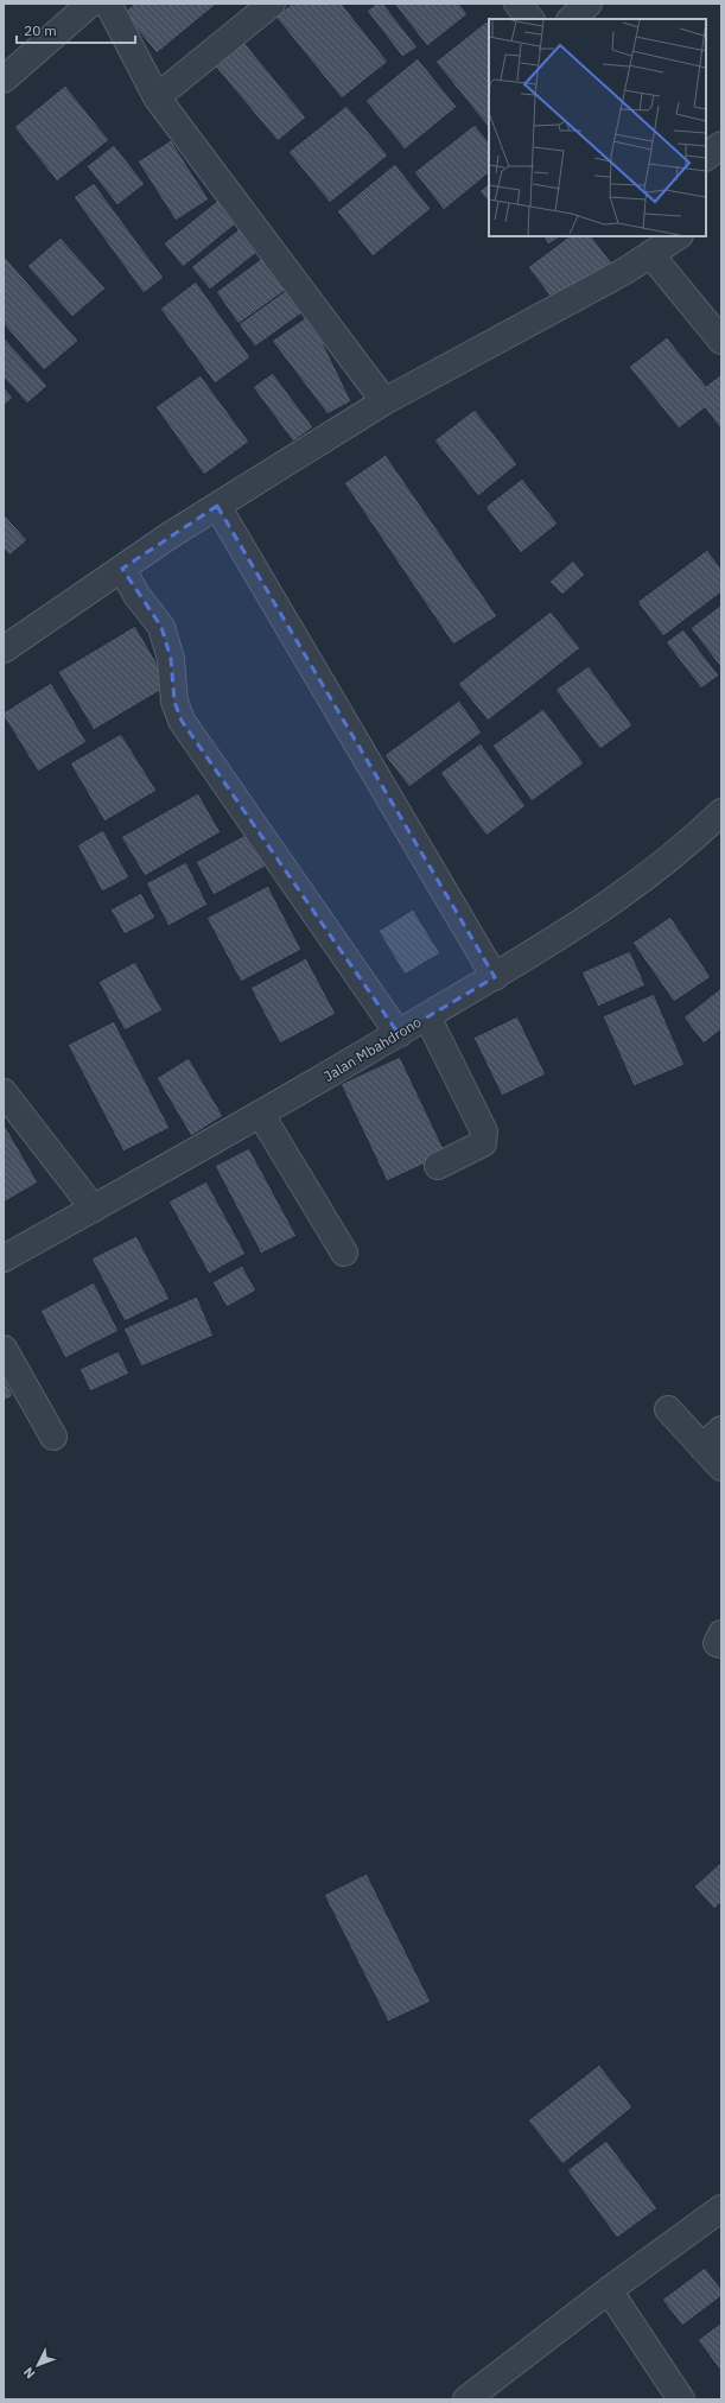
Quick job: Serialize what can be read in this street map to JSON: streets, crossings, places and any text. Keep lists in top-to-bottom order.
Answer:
{
  "streets": {
    "street": ["Jalan Mbahdrono"]
  },
  "scale_bar": "20 m",
  "north": "bottom left"
}
